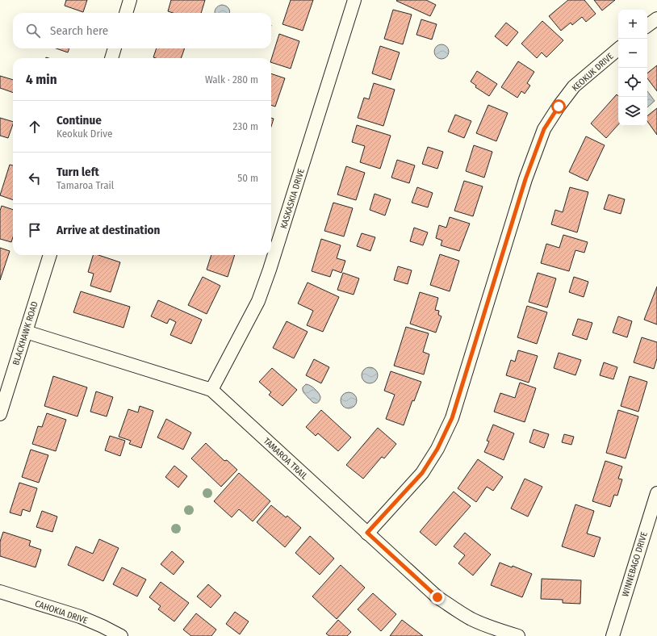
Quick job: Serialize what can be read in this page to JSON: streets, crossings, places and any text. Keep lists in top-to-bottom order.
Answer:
{
  "streets": {
    "street": [
      "KEOKUK DRIVE",
      "KASKASKIA DRIVE",
      "BLACKHAWK ROAD",
      "TAMAROA TRAIL",
      "WINNEBAGO DRIVE",
      "CAHOKIA DRIVE"
    ]
  },
  "crossings": [
    ["KEOKUK DRIVE", "TAMAROA TRAIL"],
    ["KASKASKIA DRIVE", "TAMAROA TRAIL"],
    ["BLACKHAWK ROAD", "TAMAROA TRAIL"]
  ],
  "page": {
    "map_buttons": ["+", "−"],
    "search": "Search here",
    "heading": ["4 min", "Walk · 280 m"],
    "list": [
      ["Continue", "Keokuk Drive", "230 m"],
      ["Turn left", "Tamaroa Trail", "50 m"],
      "Arrive at destination"
    ]
  }
}
